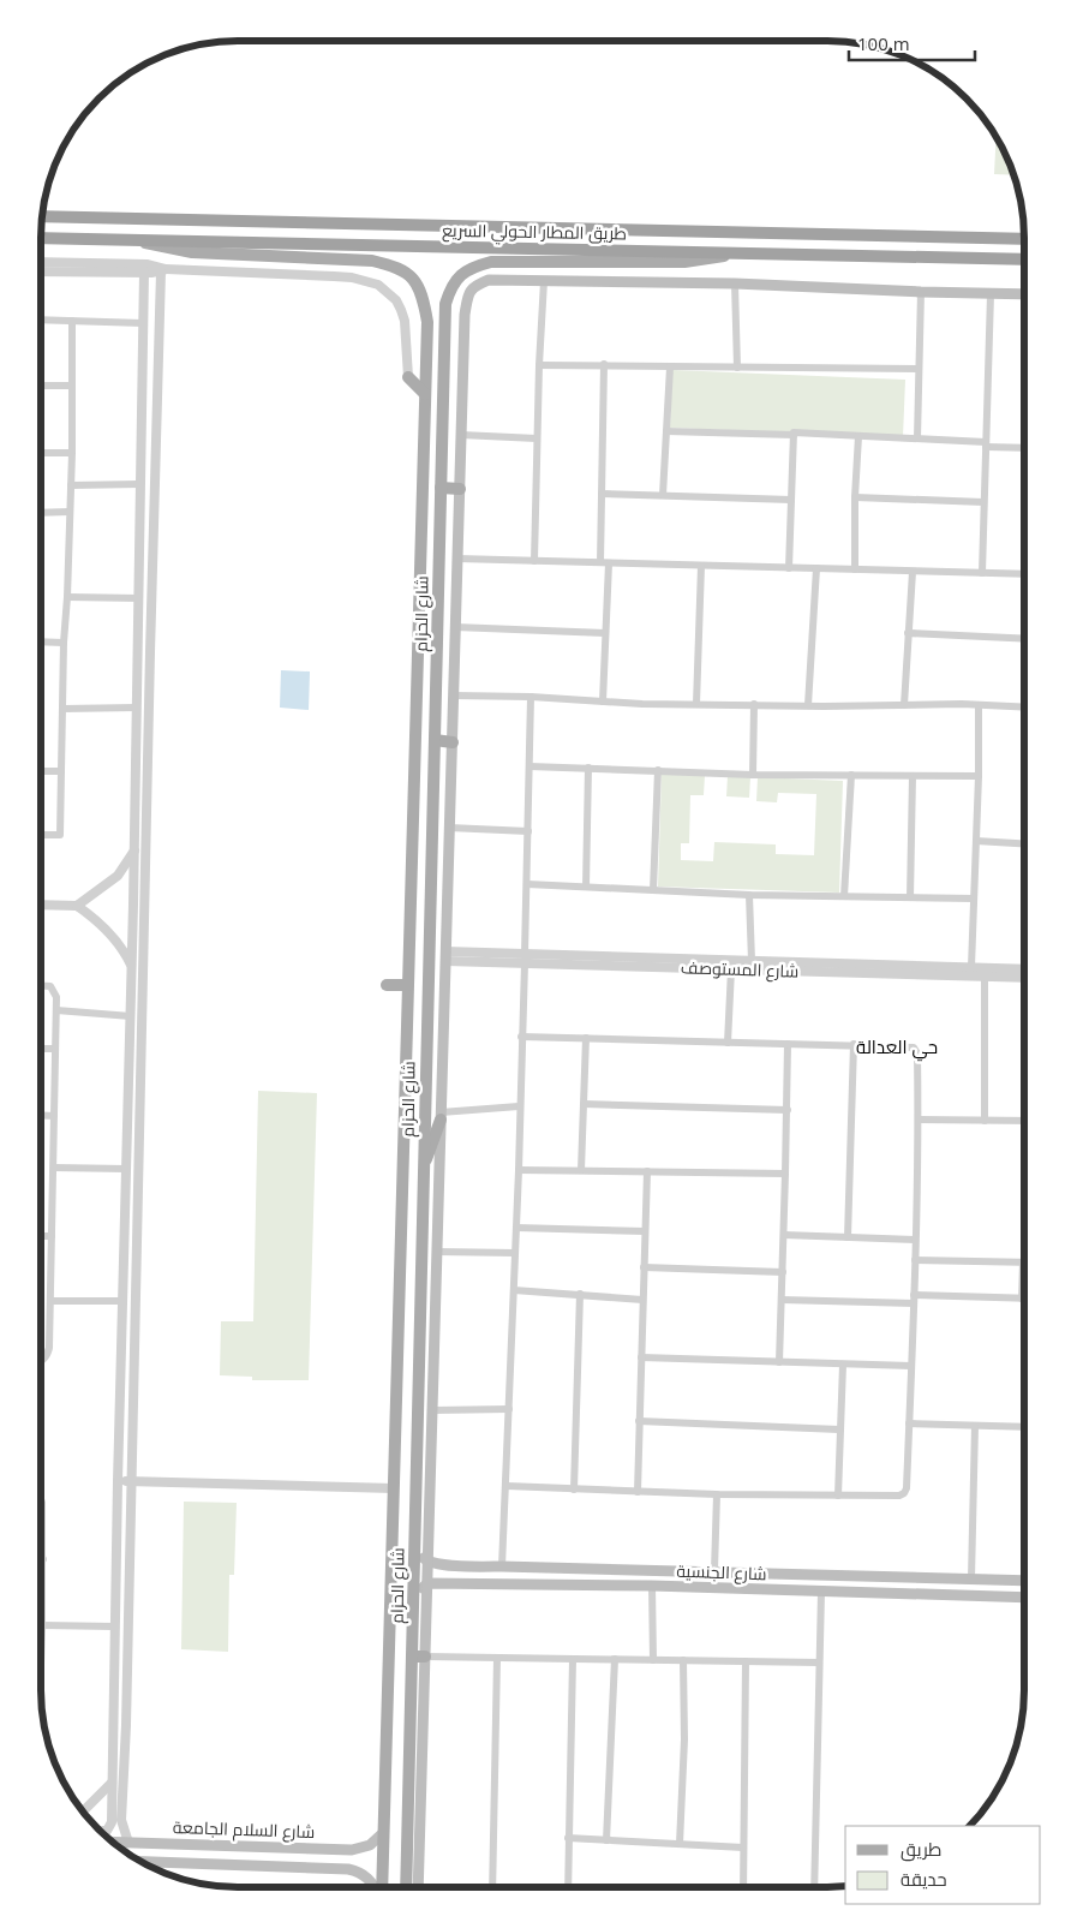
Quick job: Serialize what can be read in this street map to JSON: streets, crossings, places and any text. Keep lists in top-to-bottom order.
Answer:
{
  "streets": {
    "highway": ["طريق المطار الحولي السريع"],
    "main road": ["شارع الحزام", "شارع الجنسية", "شارع السلام الجامعة"],
    "street": ["شارع المستوصف"]
  },
  "crossings": [
    ["طريق المطار الحولي السريع", "شارع الحزام"],
    ["شارع الحزام", "شارع السلام الجامعة"]
  ],
  "districts": ["حي العدالة"],
  "legend": ["طريق", "حديقة"],
  "scale_bar": "100 m"
}
